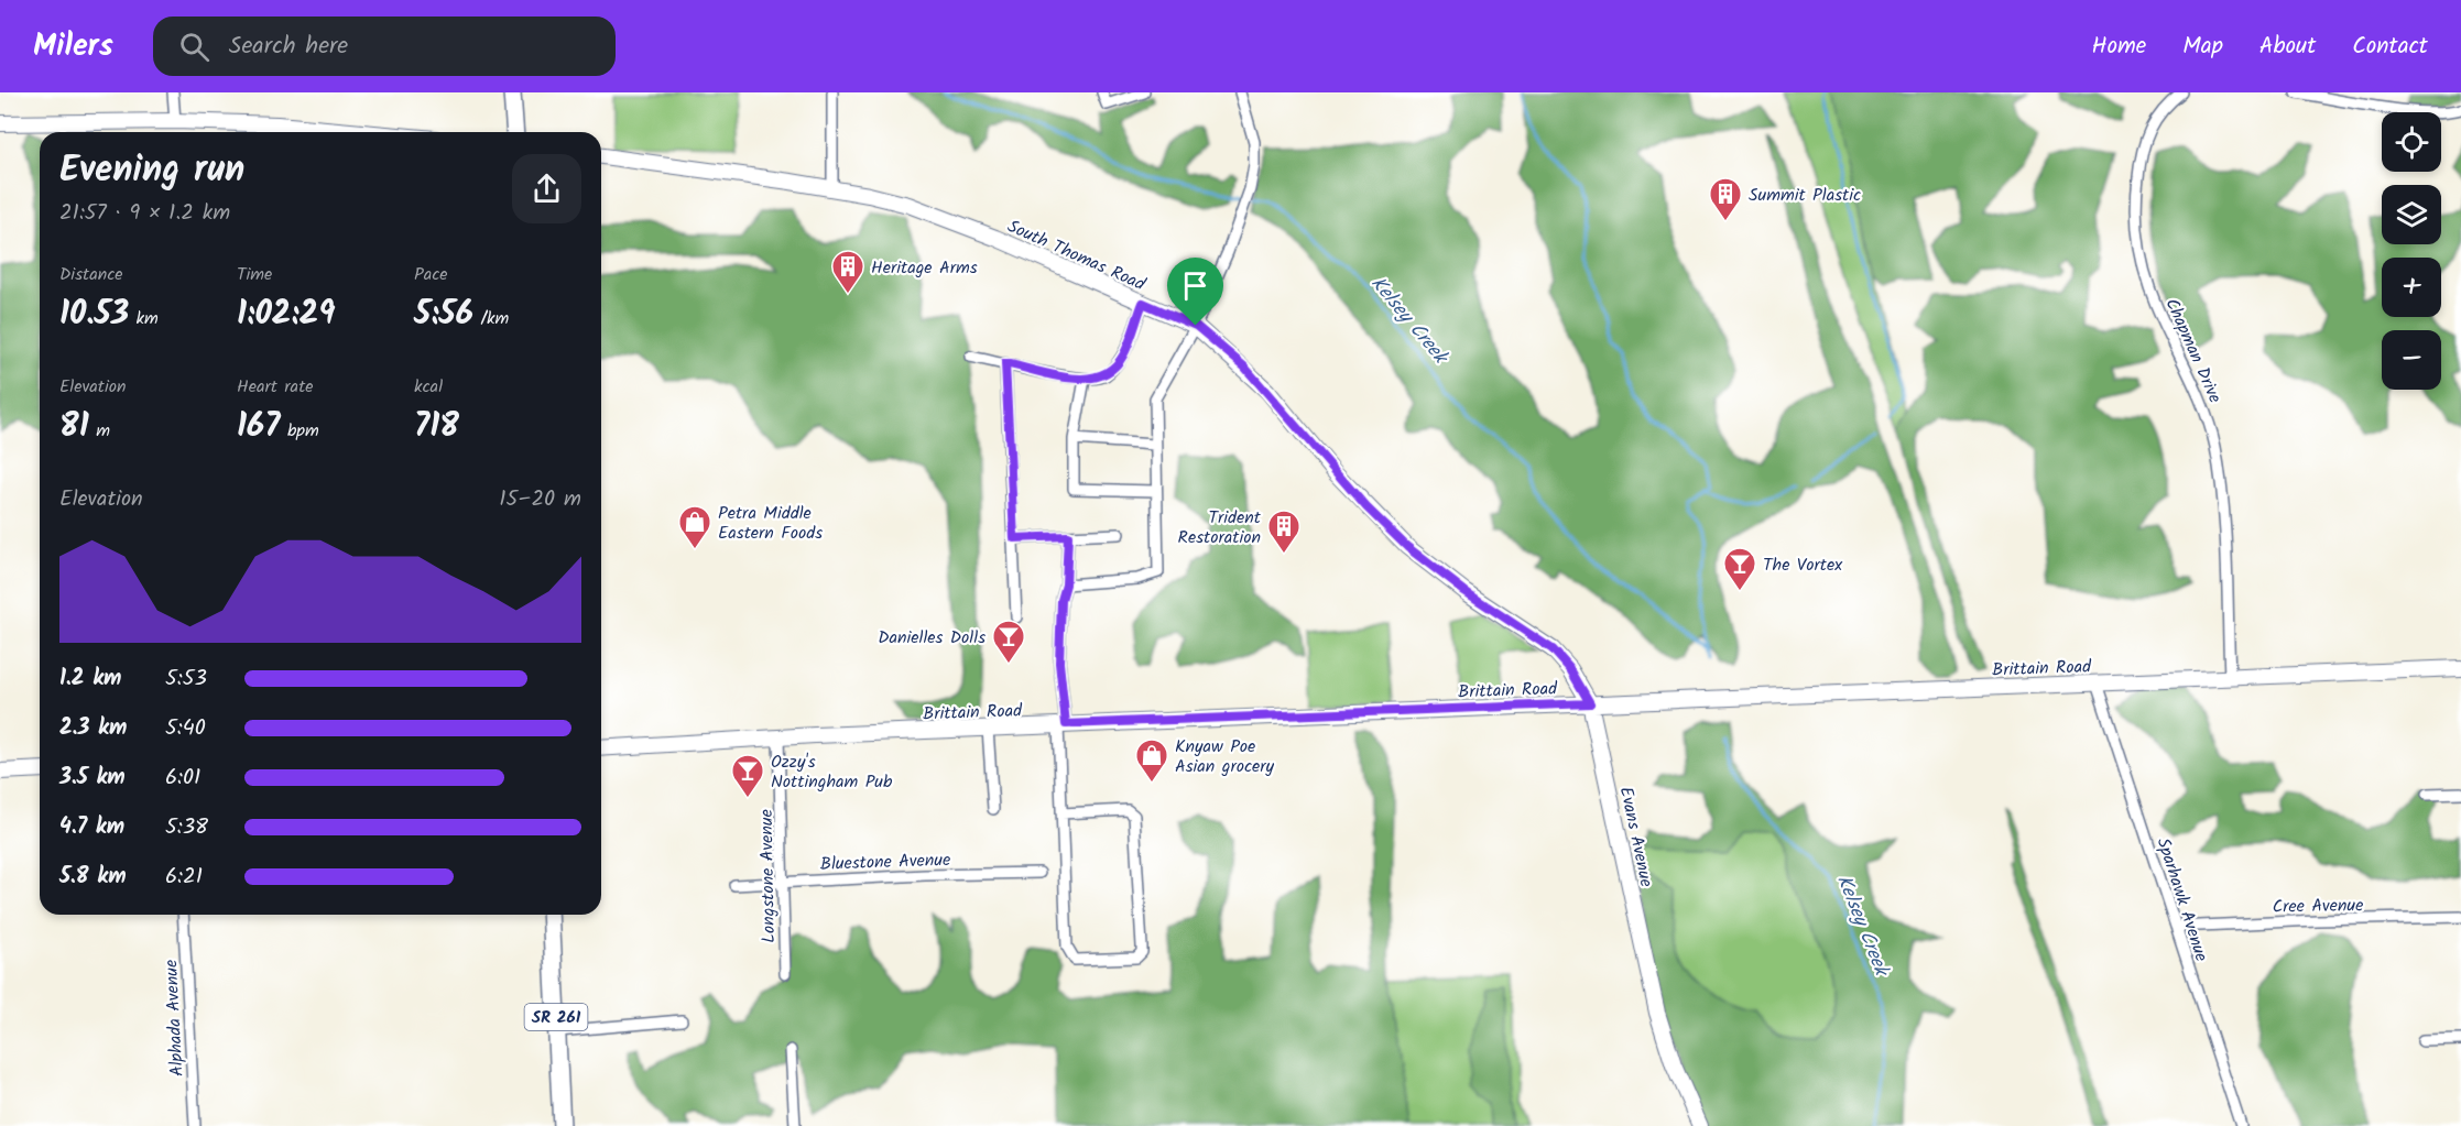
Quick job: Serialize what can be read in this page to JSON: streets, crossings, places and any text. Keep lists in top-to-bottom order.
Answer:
{
  "streets": {
    "main road": ["SR 261"],
    "street": [
      "South Thomas Road",
      "Chapman Drive",
      "Brittain Road",
      "Evans Avenue",
      "Bluestone Avenue",
      "Longstone Avenue",
      "Sparhawk Avenue",
      "Cree Avenue",
      "Alphada Avenue"
    ]
  },
  "crossings": [
    ["South Thomas Road", "Evans Avenue"],
    ["Chapman Drive", "Brittain Road"],
    ["Brittain Road", "Evans Avenue"],
    ["Brittain Road", "Longstone Avenue"],
    ["Brittain Road", "Sparhawk Avenue"],
    ["Bluestone Avenue", "Longstone Avenue"],
    ["Sparhawk Avenue", "Cree Avenue"]
  ],
  "water": ["Kelsey Creek"],
  "places": {
    "building": ["Summit Plastic", "Heritage Arms", "Trident Restoration"],
    "shop": ["Petra Middle Eastern Foods", "Knyaw Poe Asian grocery"],
    "bar": ["The Vortex", "Danielles Dolls", "Ozzy's Nottingham Pub"]
  },
  "page": {
    "header": "Milers",
    "search": "Search here",
    "nav": [
      "Home",
      "Map",
      "About",
      "Contact"
    ],
    "map_buttons": ["+", "−"],
    "heading": ["Evening run", "21:57 · 9 × 1.2 km"],
    "stats": [
      ["Distance", "10.53 km"],
      ["Time", "1:02:29"],
      ["Pace", "5:56 /km"],
      ["Elevation", "81 m"],
      ["Heart rate", "167 bpm"],
      ["kcal", "718"]
    ],
    "chart": ["Elevation", "15–20 m"],
    "list": [
      {
        "name": "1.2 km",
        "note": "5:53"
      },
      {
        "name": "2.3 km",
        "note": "5:40"
      },
      {
        "name": "3.5 km",
        "note": "6:01"
      },
      {
        "name": "4.7 km",
        "note": "5:38"
      },
      {
        "name": "5.8 km",
        "note": "6:21"
      }
    ]
  }
}
